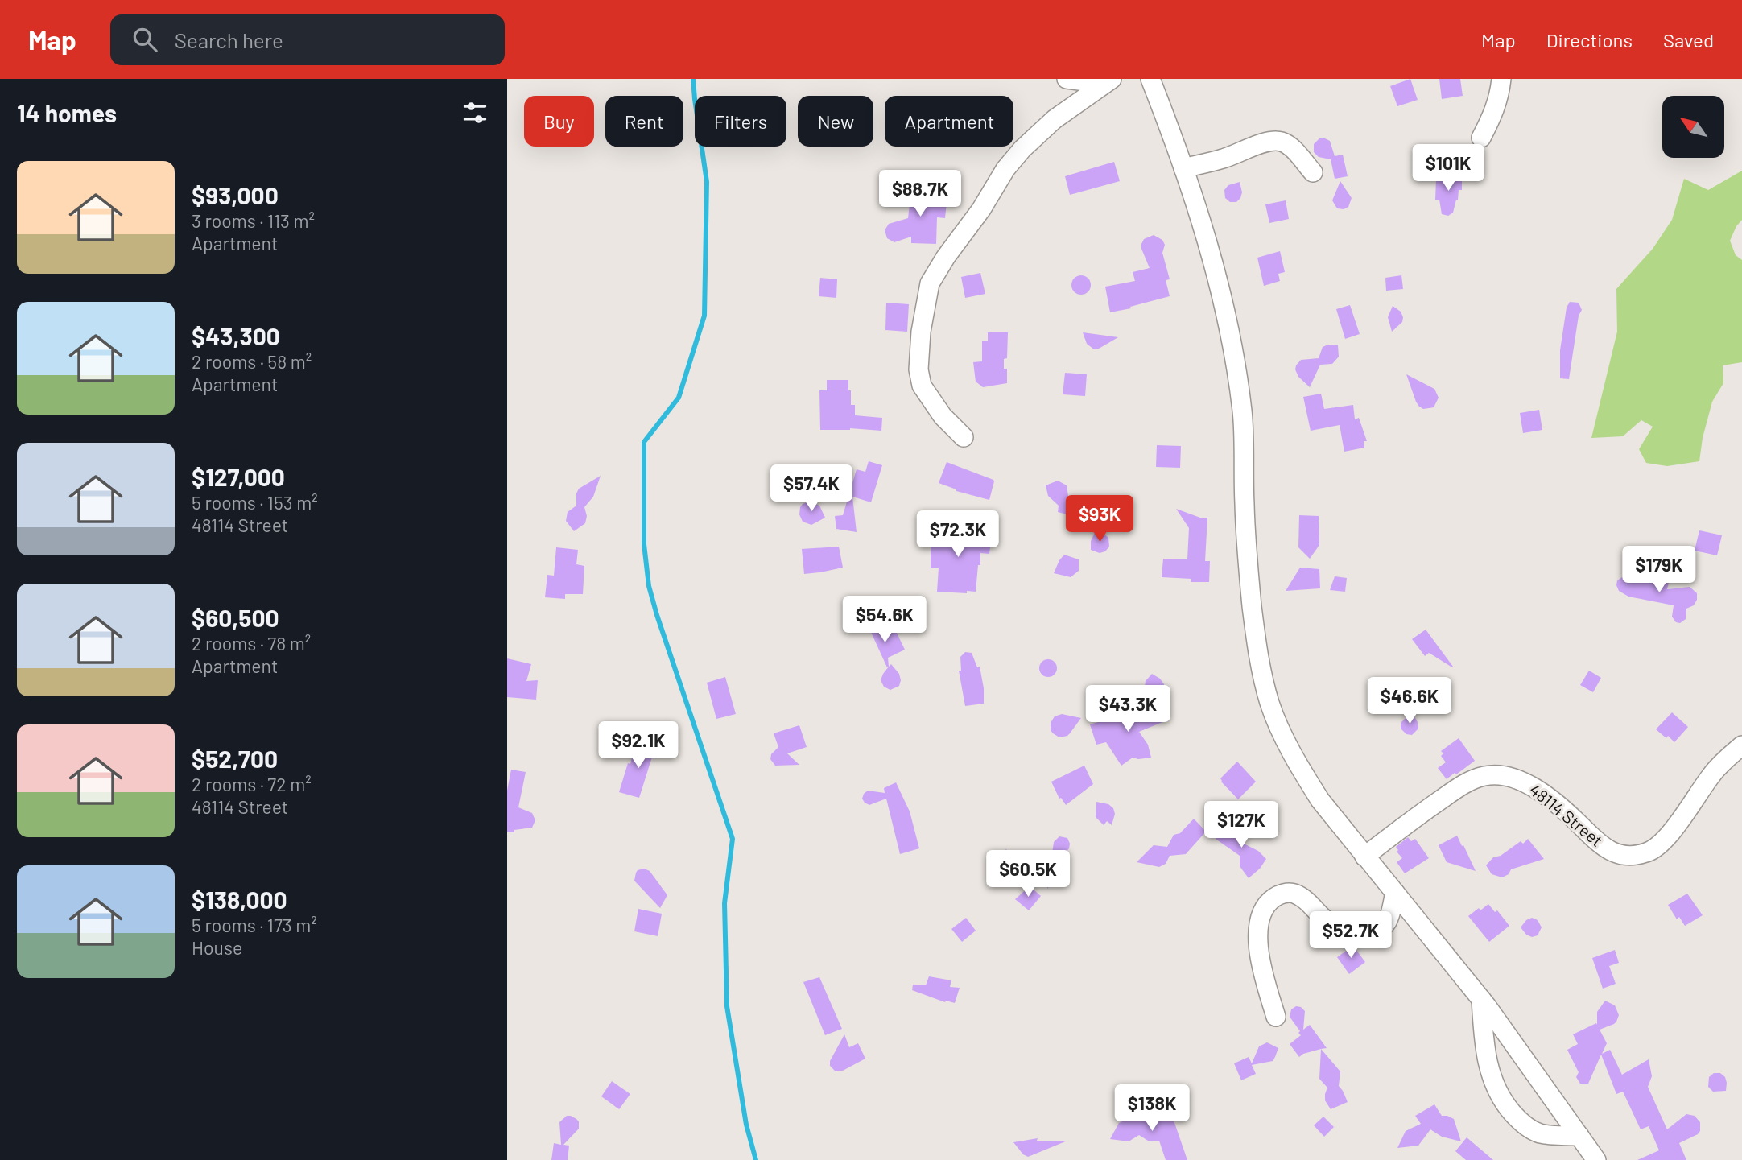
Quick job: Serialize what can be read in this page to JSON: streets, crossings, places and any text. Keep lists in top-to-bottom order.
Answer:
{
  "streets": {
    "street": ["48114 Street"]
  },
  "north": "top left",
  "page": {
    "header": "Map",
    "search": "Search here",
    "nav": ["Map", "Directions", "Saved"],
    "heading": "14 homes",
    "chip": [
      "Buy",
      "Rent",
      "Filters",
      "New",
      "Apartment"
    ],
    "price": [
      "$101K",
      "$88.7K",
      "$57.4K",
      "$93K",
      "$72.3K",
      "$179K",
      "$54.6K",
      "$46.6K",
      "$43.3K",
      "$92.1K",
      "$127K",
      "$60.5K",
      "$52.7K",
      "$138K"
    ],
    "list": [
      {
        "name": "$93,000",
        "note": "3 rooms · 113 m² · Apartment"
      },
      {
        "name": "$43,300",
        "note": "2 rooms · 58 m² · Apartment"
      },
      {
        "name": "$127,000",
        "note": "5 rooms · 153 m² · 48114 Street"
      },
      {
        "name": "$60,500",
        "note": "2 rooms · 78 m² · Apartment"
      },
      {
        "name": "$52,700",
        "note": "2 rooms · 72 m² · 48114 Street"
      },
      {
        "name": "$138,000",
        "note": "5 rooms · 173 m² · House"
      }
    ]
  }
}
